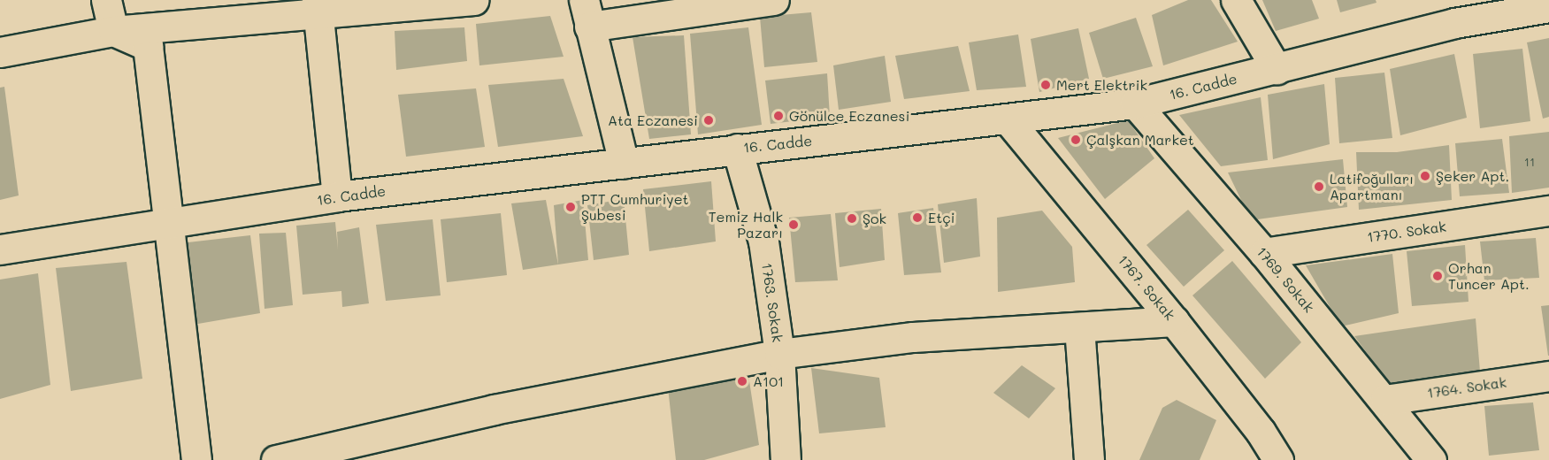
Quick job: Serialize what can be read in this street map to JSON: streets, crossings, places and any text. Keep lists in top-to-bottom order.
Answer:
{
  "streets": {
    "street": [
      "16. Cadde",
      "1770. Sokak",
      "1769. Sokak",
      "1767. Sokak",
      "1763. Sokak",
      "1764. Sokak"
    ]
  },
  "crossings": [
    ["16. Cadde", "1769. Sokak"],
    ["16. Cadde", "1767. Sokak"],
    ["16. Cadde", "1763. Sokak"],
    ["1770. Sokak", "1769. Sokak"],
    ["1769. Sokak", "1764. Sokak"]
  ],
  "places": [
    "Mert Elektrik",
    "Gönülce Eczanesi",
    "Ata Eczanesi",
    "Çalşkan Market",
    "Şeker Apt.",
    "Latifoğulları Apartmanı",
    "PTT Cumhuriyet Şubesi",
    "Etçi",
    "Şok",
    "Temiz Halk Pazarı",
    "Orhan Tuncer Apt.",
    "A101"
  ],
  "house_numbers": ["11"]
}
